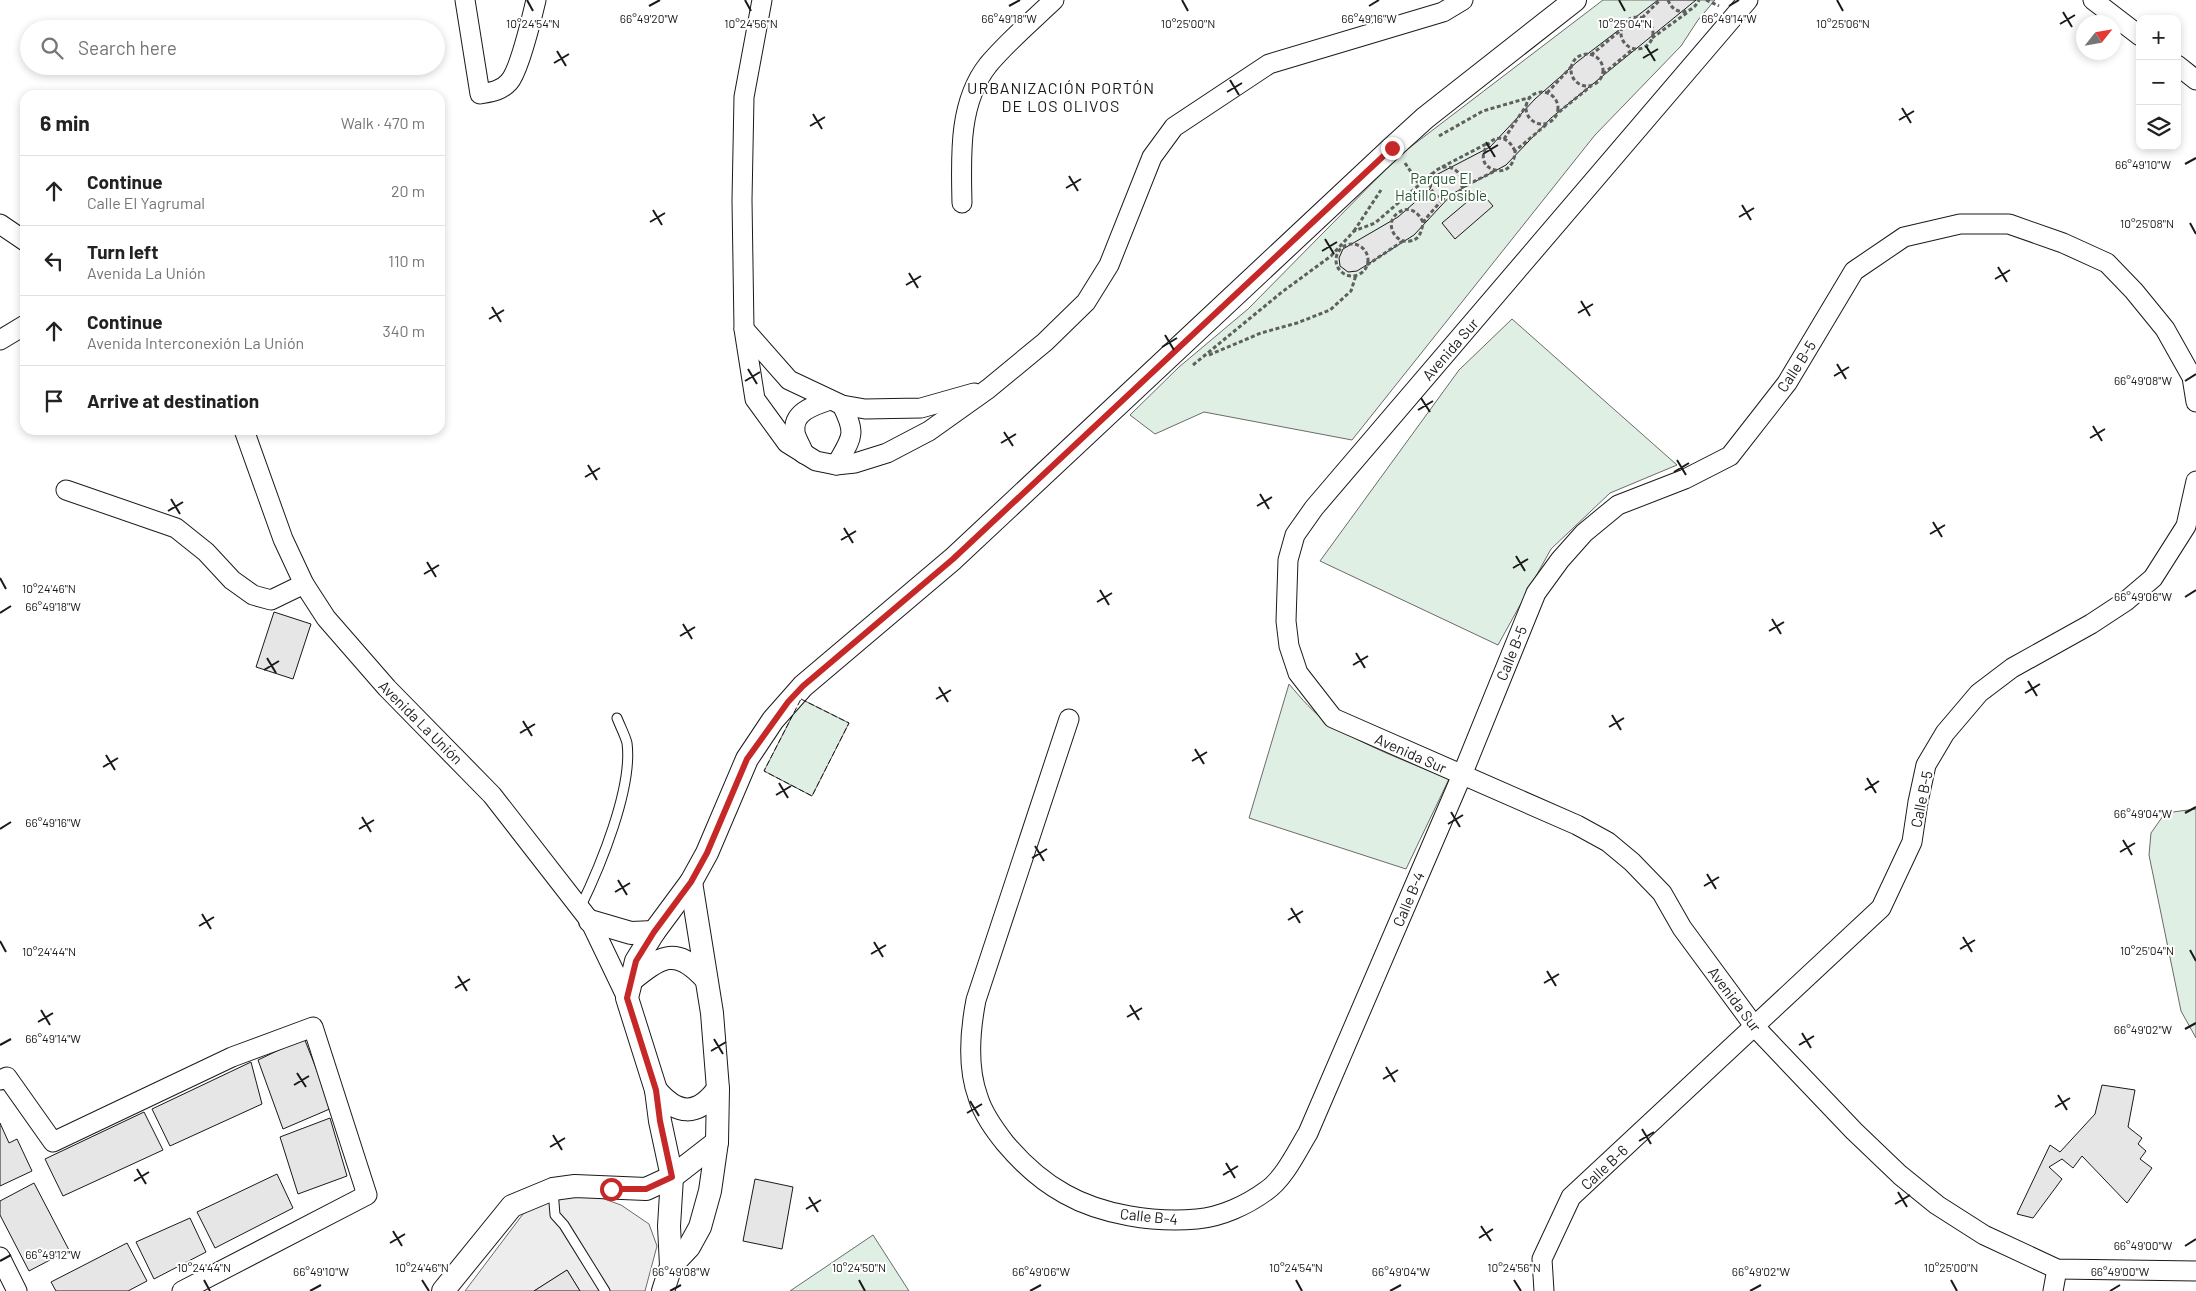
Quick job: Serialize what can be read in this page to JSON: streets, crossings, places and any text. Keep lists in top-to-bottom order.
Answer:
{
  "streets": {
    "street": [
      "Avenida Sur",
      "Calle B-5",
      "Avenida La Unión",
      "Calle B-4",
      "Calle B-6"
    ]
  },
  "crossings": [
    ["Avenida Sur", "Calle B-5"],
    ["Avenida Sur", "Calle B-4"],
    ["Avenida Sur", "Calle B-6"],
    ["Calle B-5", "Calle B-4"],
    ["Calle B-5", "Calle B-6"]
  ],
  "districts": ["URBANIZACIÓN PORTÓN DE LOS OLIVOS"],
  "parks": ["Parque El Hatillo Posible"],
  "north": "top right",
  "page": {
    "map_buttons": ["+", "−"],
    "search": "Search here",
    "heading": ["6 min", "Walk · 470 m"],
    "list": [
      ["Continue", "Calle El Yagrumal", "20 m"],
      ["Turn left", "Avenida La Unión", "110 m"],
      ["Continue", "Avenida Interconexión La Unión", "340 m"],
      "Arrive at destination"
    ]
  },
  "coordinates": [
    "66°49'20\"W",
    "66°49'18\"W",
    "66°49'16\"W",
    "66°49'14\"W",
    "10°24'54\"N",
    "10°24'56\"N",
    "10°25'00\"N",
    "10°25'04\"N",
    "10°25'06\"N",
    "66°49'10\"W",
    "10°25'08\"N",
    "66°49'08\"W",
    "10°24'46\"N",
    "66°49'06\"W",
    "66°49'04\"W",
    "10°24'44\"N",
    "66°49'02\"W",
    "66°49'00\"W",
    "66°49'12\"W",
    "10°24'50\"N"
  ]
}
